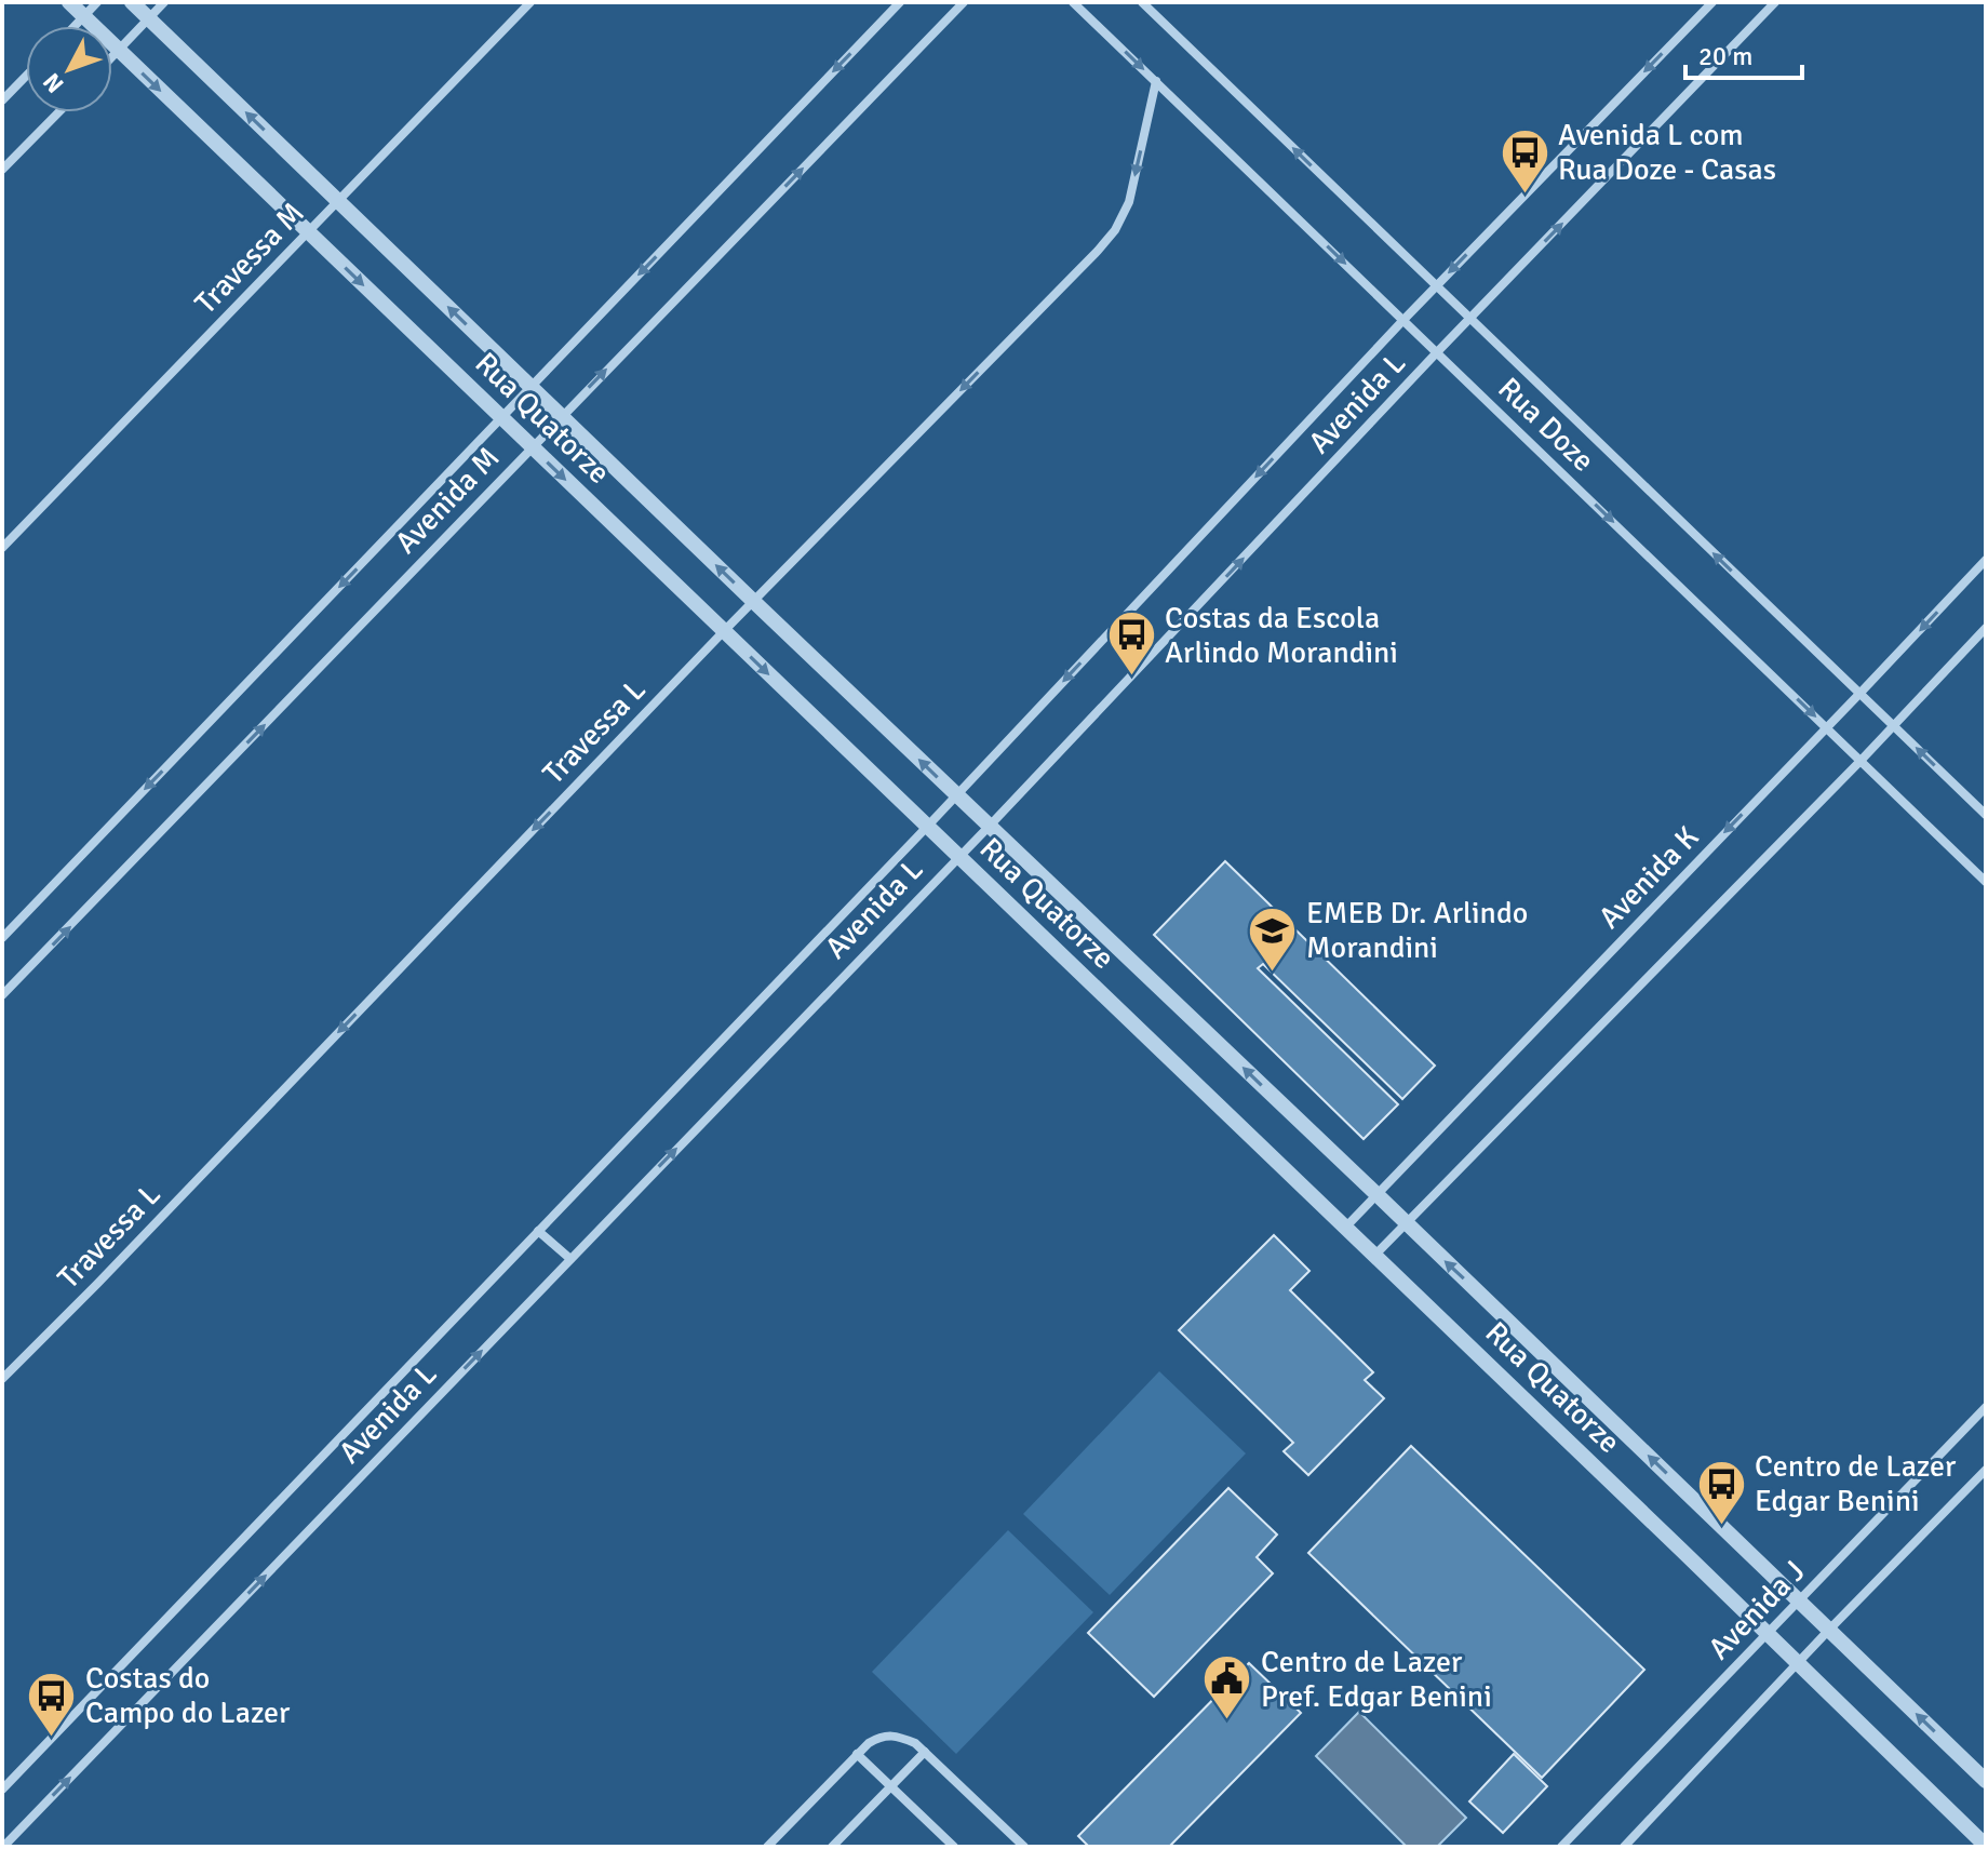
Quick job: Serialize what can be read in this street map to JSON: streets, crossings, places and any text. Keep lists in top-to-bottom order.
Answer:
{
  "streets": {
    "street": [
      "Travessa M",
      "Avenida L",
      "Rua Quatorze",
      "Rua Doze",
      "Avenida M",
      "Travessa L",
      "Avenida K",
      "Avenida J"
    ]
  },
  "crossings": [
    ["Travessa M", "Rua Quatorze"],
    ["Avenida L", "Rua Quatorze"],
    ["Avenida L", "Rua Doze"],
    ["Rua Quatorze", "Avenida M"],
    ["Rua Quatorze", "Travessa L"],
    ["Rua Quatorze", "Avenida K"],
    ["Rua Quatorze", "Avenida J"],
    ["Rua Doze", "Travessa L"],
    ["Rua Doze", "Avenida K"]
  ],
  "one_way": ["Travessa L"],
  "places": {
    "bus stop": [
      "Avenida L com Rua Doze - Casas",
      "Costas da Escola Arlindo Morandini",
      "Centro de Lazer Edgar Benini",
      "Costas do Campo do Lazer"
    ],
    "school or university": ["EMEB Dr. Arlindo Morandini"],
    "public building": ["Centro de Lazer Pref. Edgar Benini"]
  },
  "scale_bar": "20 m",
  "north": "bottom left"
}
